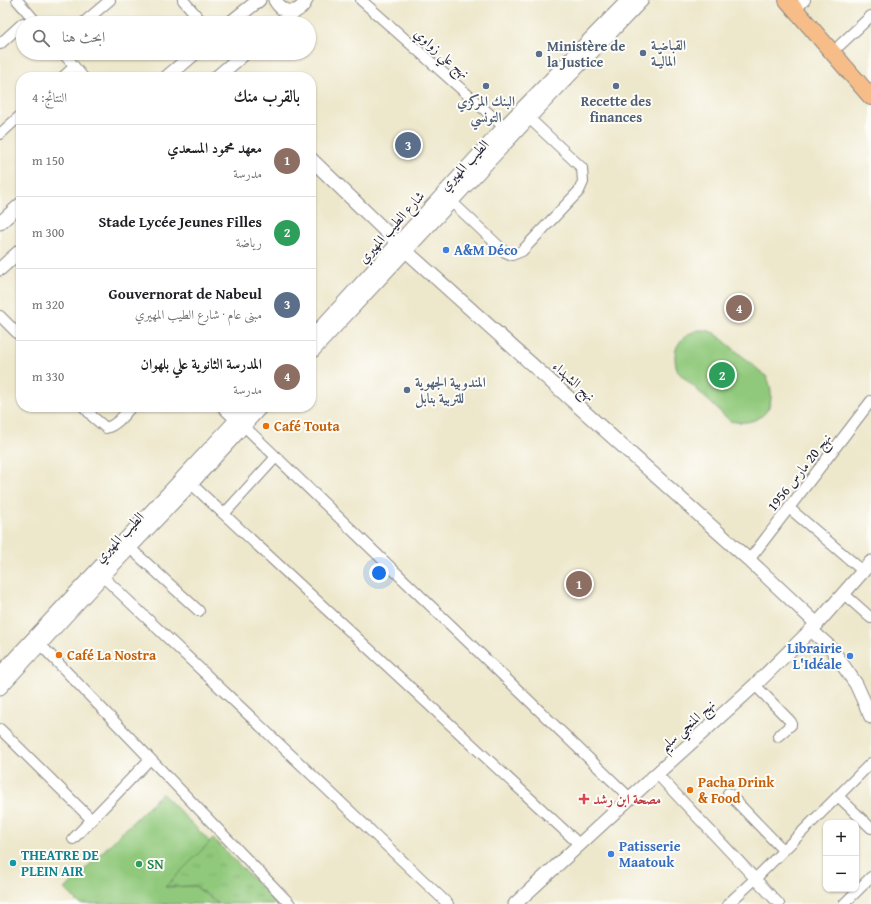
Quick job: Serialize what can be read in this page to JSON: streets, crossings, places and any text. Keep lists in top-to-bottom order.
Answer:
{
  "streets": {
    "street": [
      "نهج علي زواوي",
      "الطيب المهيري",
      "شارع الطيب المهيري",
      "نهج الشهداء",
      "نهج 20 مارس 1956",
      "نهج المنجي سليم"
    ]
  },
  "crossings": [
    ["نهج علي زواوي", "شارع الطيب المهيري"],
    ["الطيب المهيري", "شارع الطيب المهيري"],
    ["الطيب المهيري", "نهج الشهداء"],
    ["شارع الطيب المهيري", "نهج الشهداء"],
    ["نهج الشهداء", "نهج 20 مارس 1956"],
    ["نهج الشهداء", "نهج المنجي سليم"]
  ],
  "places": {
    "other": [
      "القباضـة الماليّـة",
      "Ministère de la Justice",
      "البنك المركزي التونسي",
      "Recette des finances",
      "A&M Déco",
      "المندوبية الجهوية للتربية بنابل",
      "Café Touta",
      "Café La Nostra",
      "Librairie L'Idéale",
      "Pacha Drink & Food",
      "Patisserie Maatouk",
      "THEATRE DE PLEIN AIR",
      "SN"
    ],
    "health": ["مصحة ابن رشد"]
  },
  "page": {
    "search": "ابحث هنا",
    "heading": ["بالقرب منك", "النتائج: 4"],
    "list": [
      {
        "mark": "1",
        "name": "معهد محمود المسعدي",
        "note": "مدرسة",
        "value": "150 m"
      },
      {
        "mark": "2",
        "name": "Stade Lycée Jeunes Filles",
        "note": "رياضة",
        "value": "300 m"
      },
      {
        "mark": "3",
        "name": "Gouvernorat de Nabeul",
        "note": "مبنى عام · شارع الطيب المهيري",
        "value": "320 m"
      },
      {
        "mark": "4",
        "name": "المدرسة الثانوية علي بلهوان",
        "note": "مدرسة",
        "value": "330 m"
      }
    ],
    "pins": [
      "3",
      "4",
      "2",
      "1"
    ],
    "map_buttons": ["+", "−"]
  }
}
